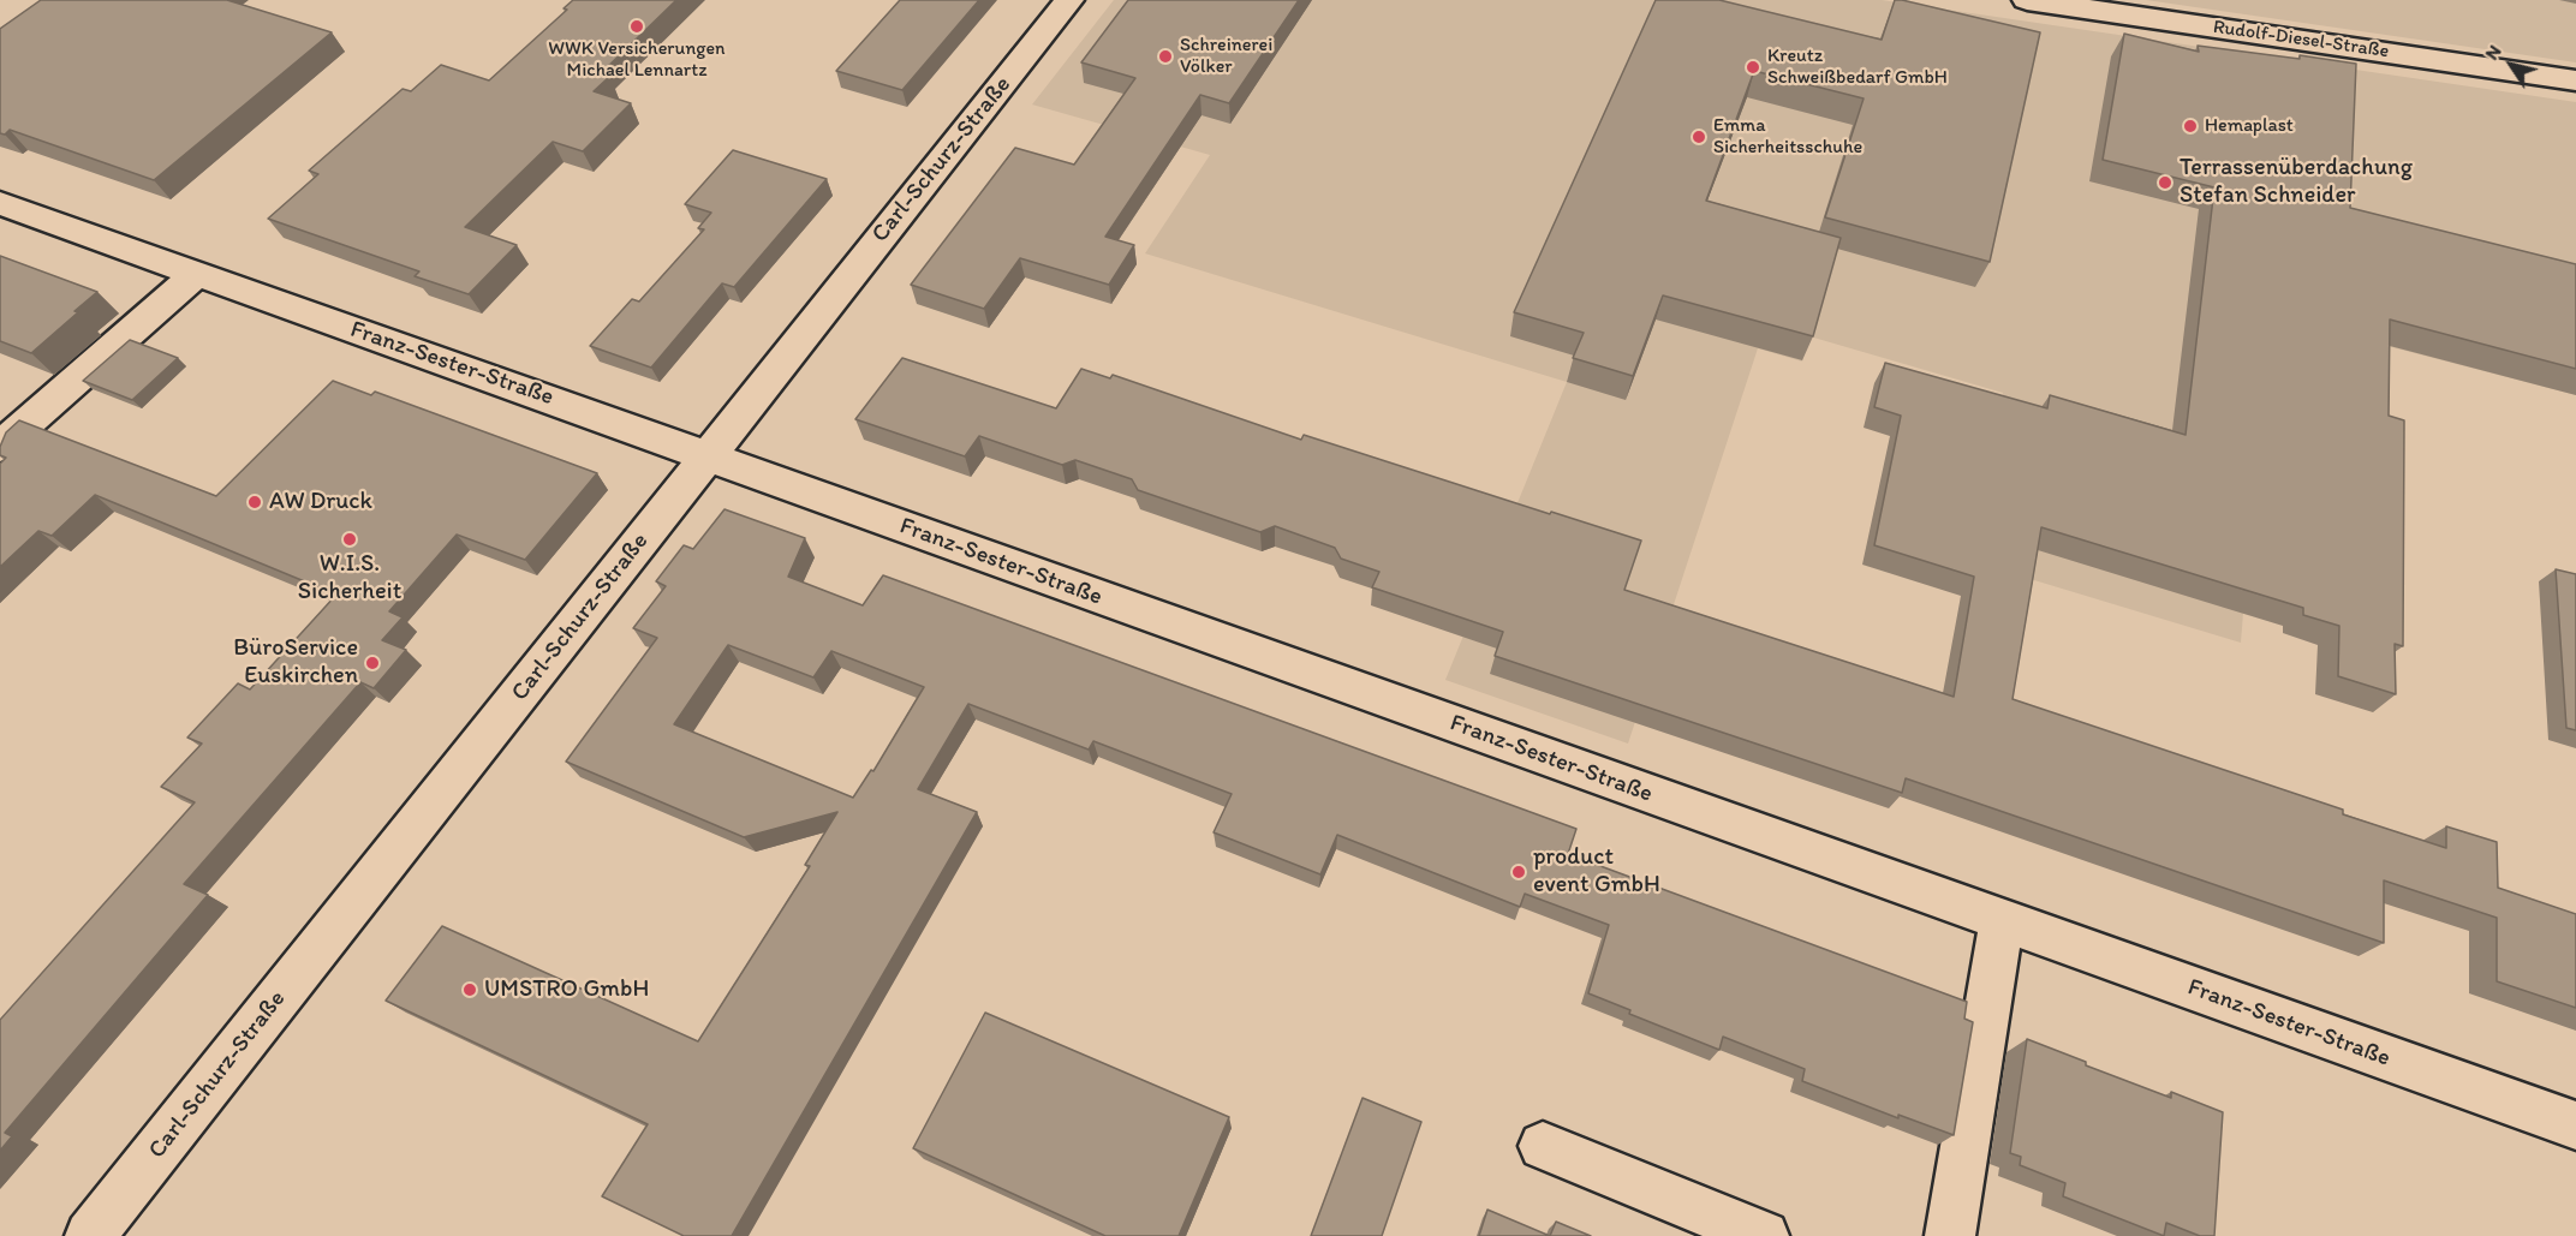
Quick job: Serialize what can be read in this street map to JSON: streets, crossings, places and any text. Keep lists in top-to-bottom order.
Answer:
{
  "streets": {
    "street": ["Rudolf-Diesel-Straße", "Carl-Schurz-Straße", "Franz-Sester-Straße"]
  },
  "crossings": [
    ["Carl-Schurz-Straße", "Franz-Sester-Straße"]
  ],
  "places": [
    "WWK Versicherungen Michael Lennartz",
    "Schreinerei Völker",
    "Kreutz Schweißbedarf GmbH",
    "Hemaplast",
    "Emma Sicherheitsschuhe",
    "Terrassenüberdachung Stefan Schneider",
    "AW Druck",
    "W.I.S. Sicherheit",
    "BüroService Euskirchen",
    "product event GmbH",
    "UMSTRO GmbH"
  ],
  "north": "top left"
}
